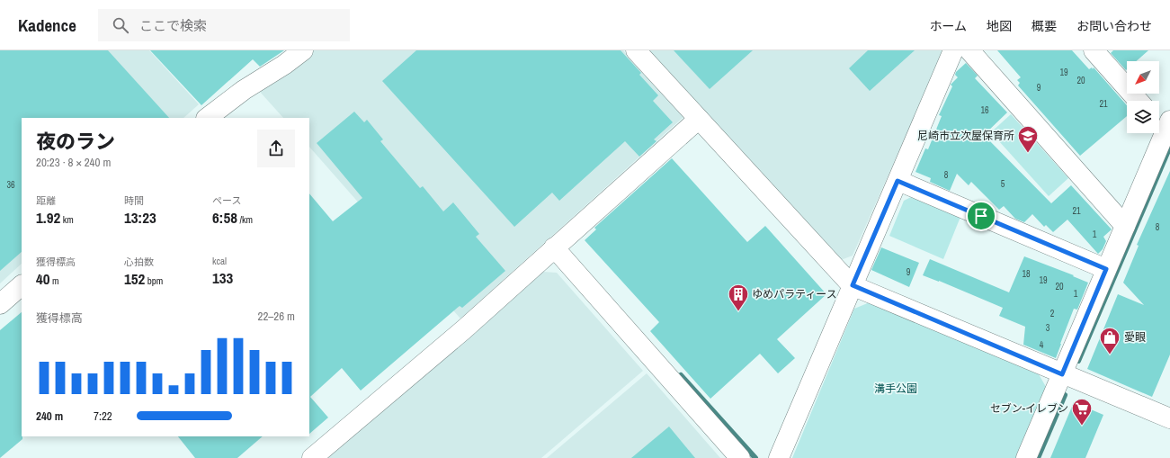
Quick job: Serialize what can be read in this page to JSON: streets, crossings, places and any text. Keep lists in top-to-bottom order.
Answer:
{
  "parks": ["溝手公園"],
  "places": {
    "school or university": ["尼崎市立次屋保育所"],
    "building": ["ゆめパラティース"],
    "shop": ["愛眼"],
    "supermarket": ["セブン-イレブン"]
  },
  "house_numbers": [
    "19",
    "20",
    "9",
    "21",
    "16",
    "8",
    "5",
    "36",
    "21",
    "8",
    "1",
    "9",
    "18",
    "19",
    "20",
    "1",
    "2",
    "3",
    "4"
  ],
  "north": "bottom left",
  "page": {
    "header": "Kadence",
    "search": "ここで検索",
    "nav": [
      "ホーム",
      "地図",
      "概要",
      "お問い合わせ"
    ],
    "heading": ["夜のラン", "20:23 · 8 × 240 m"],
    "stats": [
      ["距離", "1.92 km"],
      ["時間", "13:23"],
      ["ペース", "6:58 /km"],
      ["獲得標高", "40 m"],
      ["心拍数", "152 bpm"],
      ["kcal", "133"]
    ],
    "chart": ["獲得標高", "22–26 m"],
    "list": [
      {
        "name": "240 m",
        "note": "7:22"
      }
    ]
  }
}
